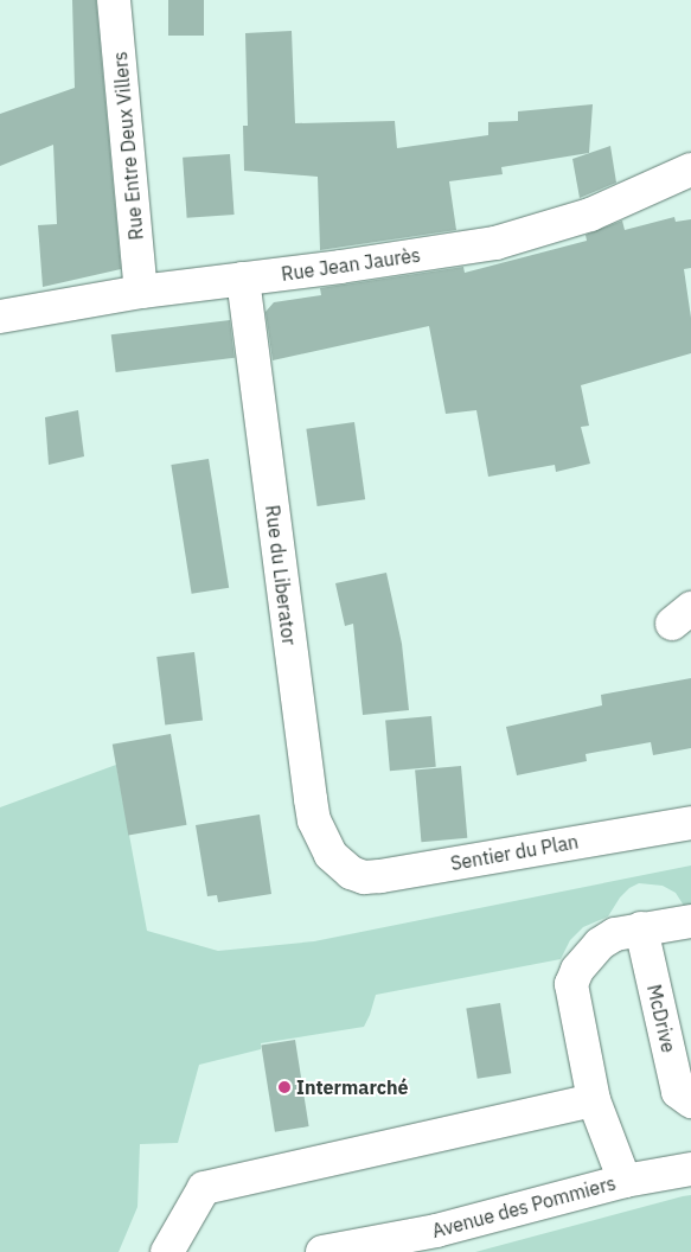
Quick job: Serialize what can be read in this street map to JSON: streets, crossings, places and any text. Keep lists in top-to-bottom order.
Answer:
{
  "streets": {
    "street": [
      "Rue Entre Deux Villers",
      "Rue Jean Jaurès",
      "Rue du Liberator",
      "Sentier du Plan",
      "McDrive",
      "Avenue des Pommiers"
    ]
  },
  "crossings": [
    ["Rue Entre Deux Villers", "Rue Jean Jaurès"],
    ["Rue Jean Jaurès", "Rue du Liberator"],
    ["Rue du Liberator", "Sentier du Plan"]
  ],
  "places": ["Intermarché"]
}
